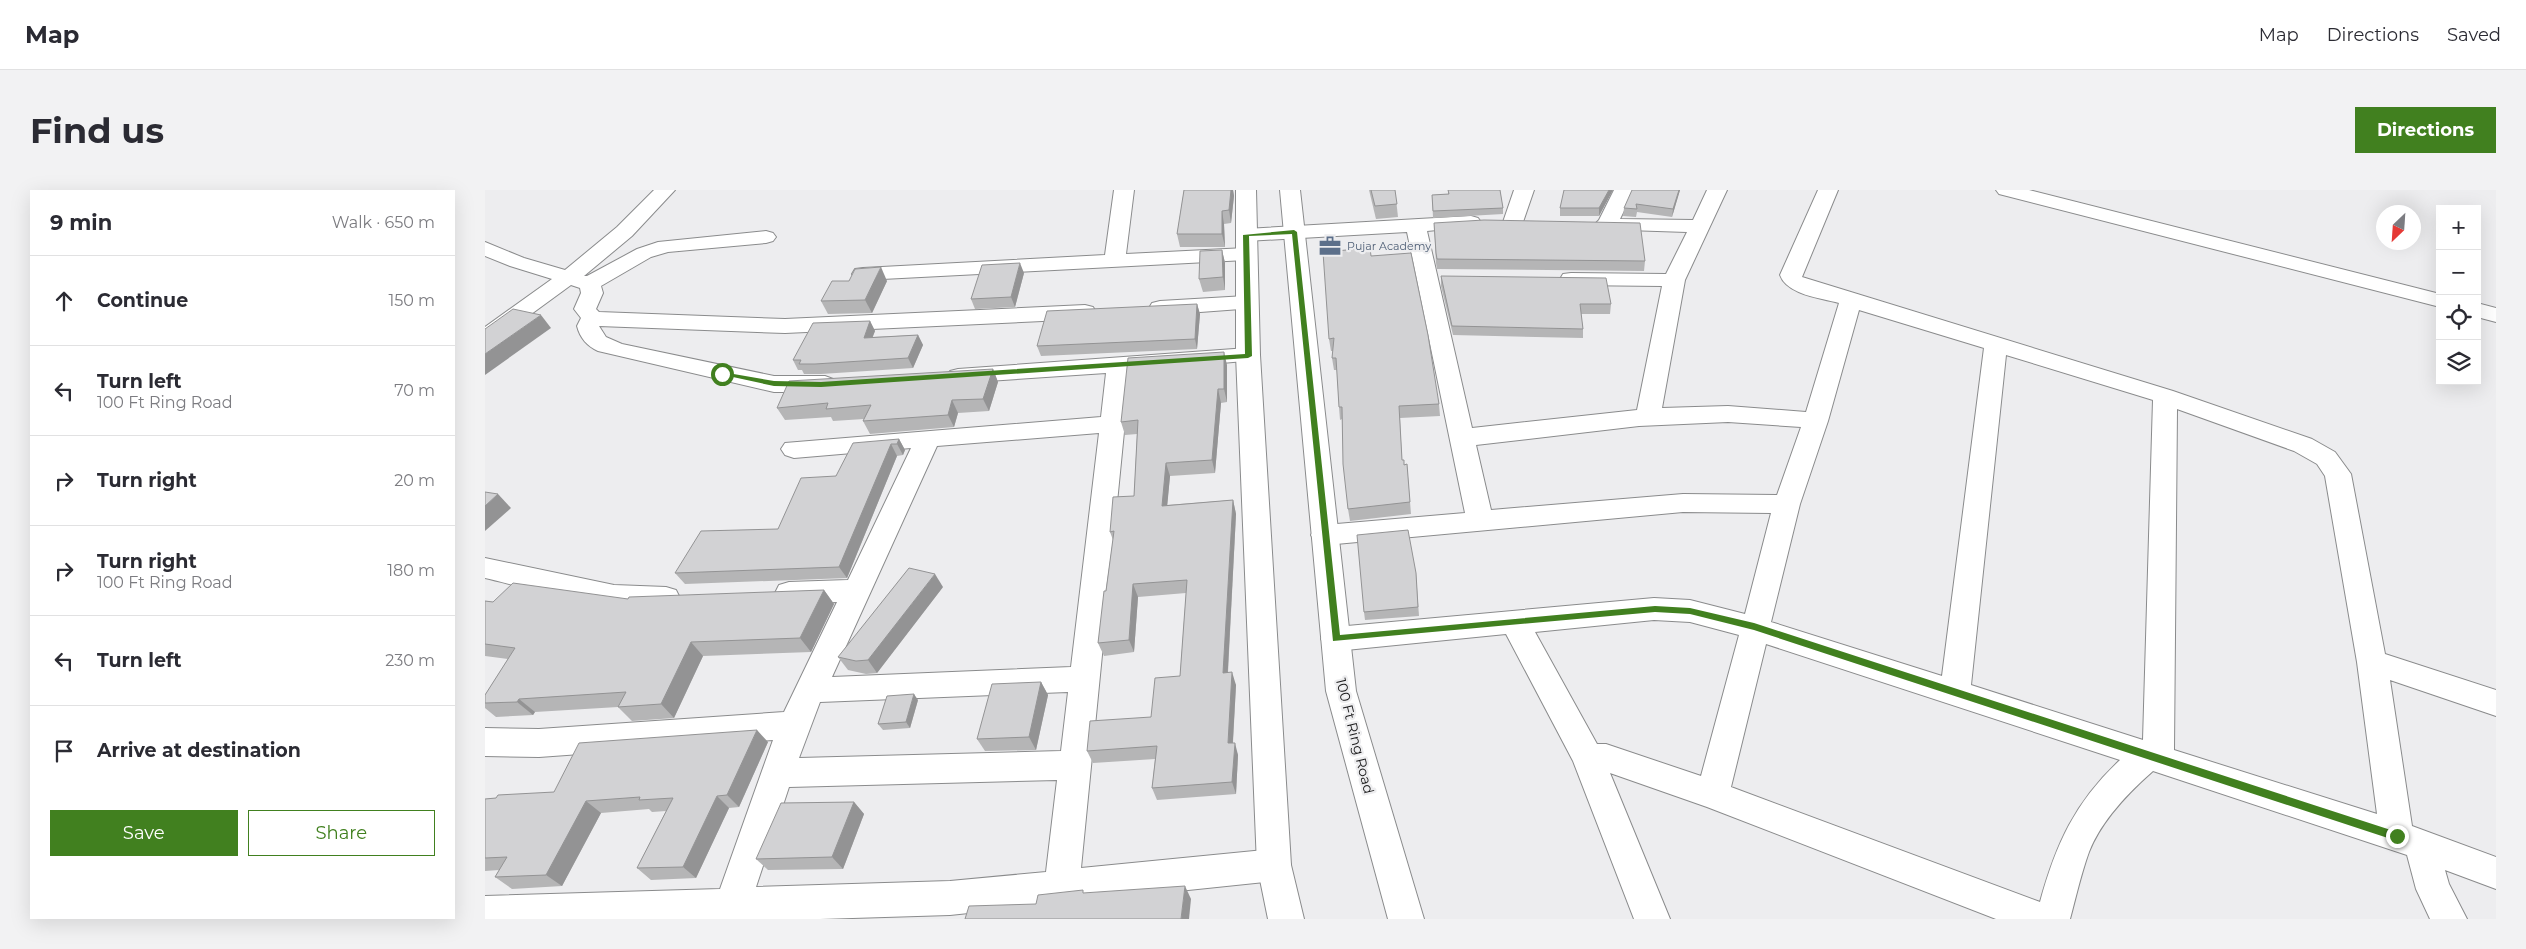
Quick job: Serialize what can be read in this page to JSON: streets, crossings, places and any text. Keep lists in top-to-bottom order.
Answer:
{
  "streets": {
    "street": ["100 Ft Ring Road"]
  },
  "places": {
    "office": ["Pujar Academy"]
  },
  "north": "bottom left",
  "page": {
    "header": "Map",
    "nav": ["Map", "Directions", "Saved"],
    "buttons": [
      "Directions",
      ["Save", "Share"]
    ],
    "title": "Find us",
    "heading": ["9 min", "Walk · 650 m"],
    "map_buttons": ["+", "−"],
    "list": [
      ["Continue", "150 m"],
      ["Turn left", "100 Ft Ring Road", "70 m"],
      ["Turn right", "20 m"],
      ["Turn right", "100 Ft Ring Road", "180 m"],
      ["Turn left", "230 m"],
      "Arrive at destination"
    ]
  }
}
